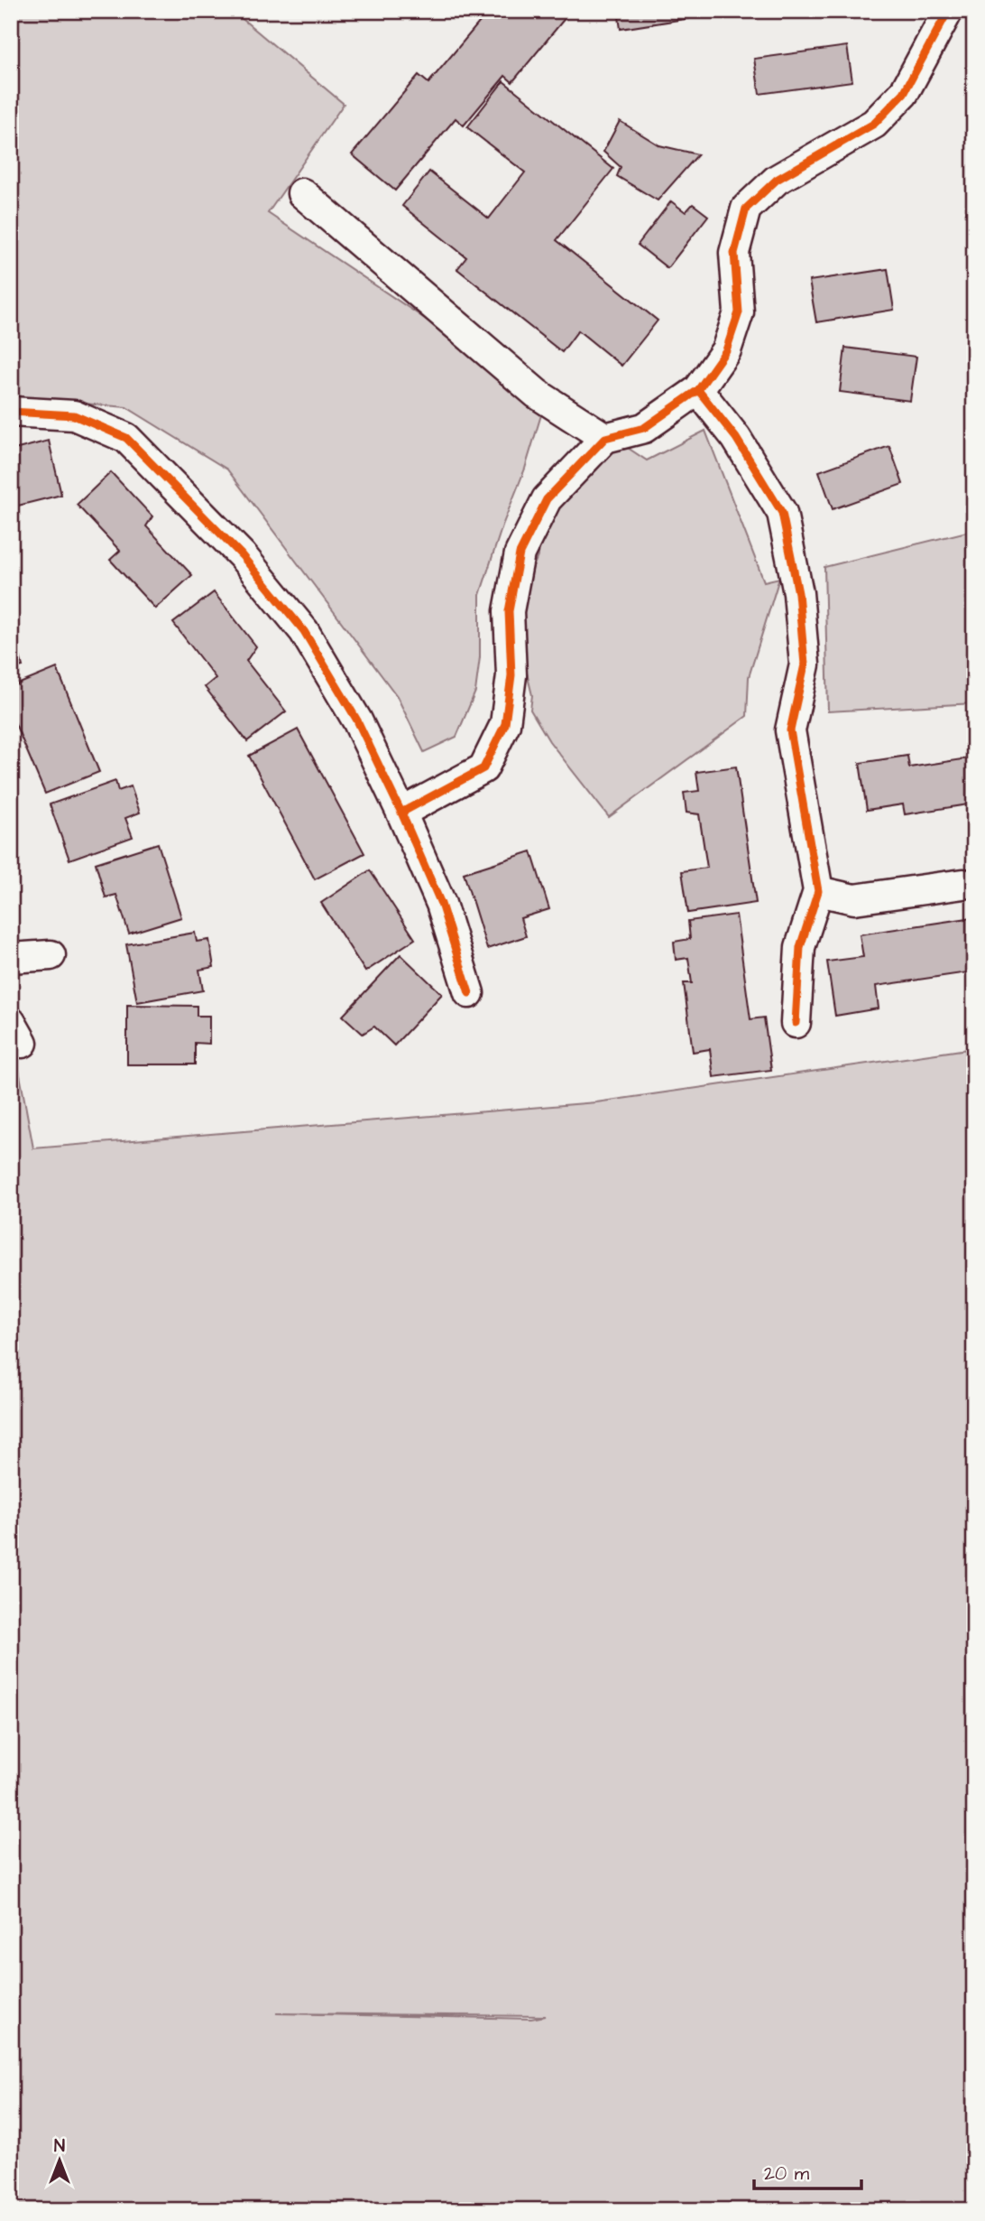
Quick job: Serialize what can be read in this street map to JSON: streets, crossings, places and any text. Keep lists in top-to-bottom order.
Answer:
{
  "scale_bar": "20 m",
  "north": "top"
}
